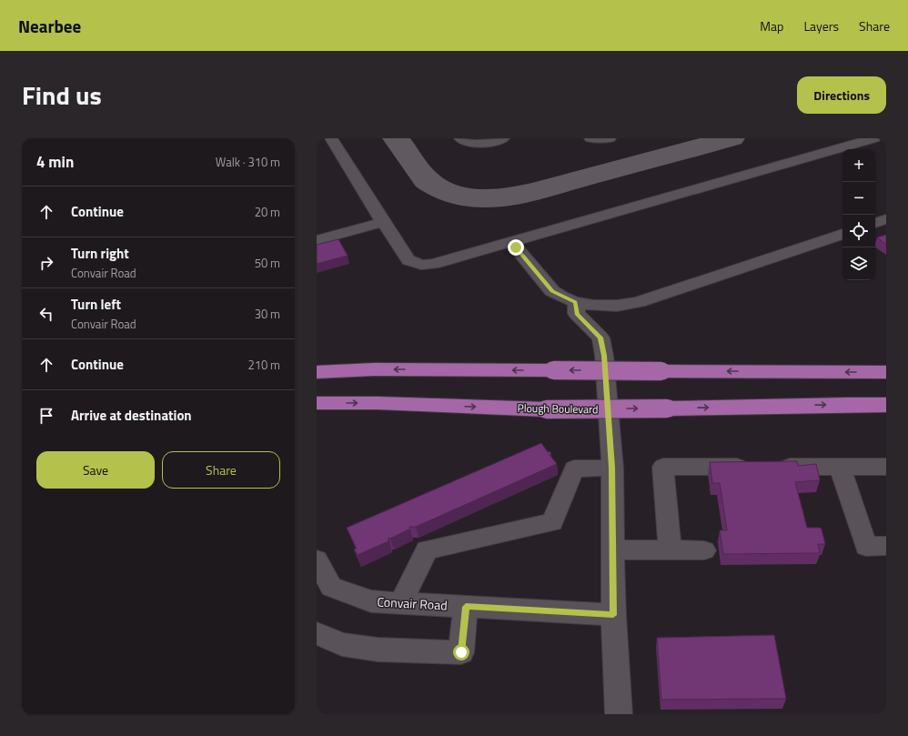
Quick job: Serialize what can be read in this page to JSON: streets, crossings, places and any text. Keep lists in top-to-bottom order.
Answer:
{
  "streets": {
    "main road": ["Plough Boulevard"],
    "street": ["Convair Road"]
  },
  "page": {
    "header": "Nearbee",
    "nav": ["Map", "Layers", "Share"],
    "title": "Find us",
    "buttons": [
      "Directions",
      ["Save", "Share"]
    ],
    "heading": ["4 min", "Walk · 310 m"],
    "map_buttons": ["+", "−"],
    "list": [
      ["Continue", "20 m"],
      ["Turn right", "Convair Road", "50 m"],
      ["Turn left", "Convair Road", "30 m"],
      ["Continue", "210 m"],
      "Arrive at destination"
    ]
  }
}
